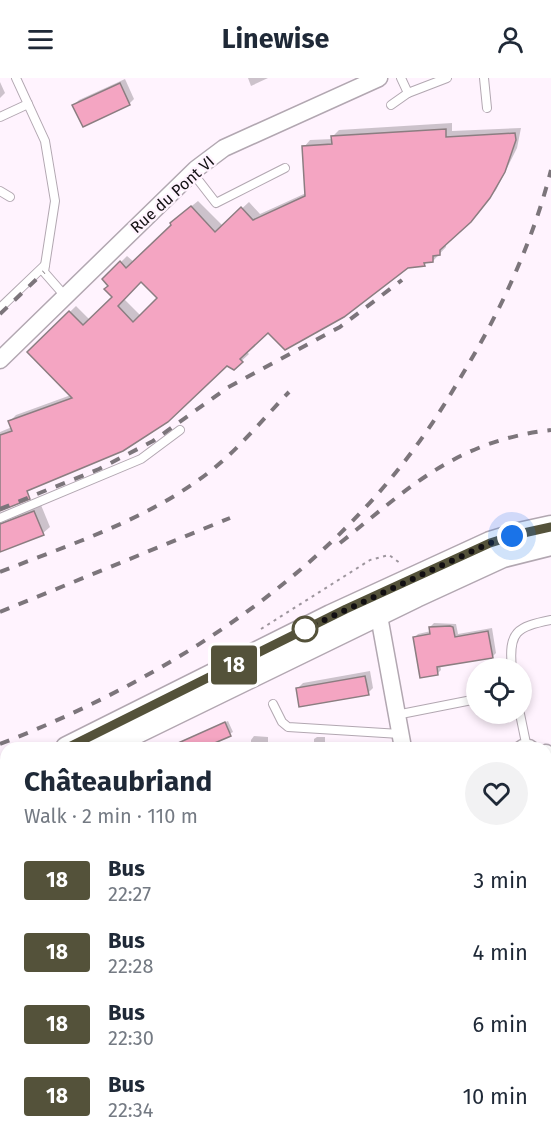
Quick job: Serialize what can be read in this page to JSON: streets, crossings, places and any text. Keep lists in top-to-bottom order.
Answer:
{
  "streets": {
    "street": ["Rue du Pont VI"]
  },
  "lines": ["bus line 18"],
  "page": {
    "header": "Linewise",
    "on_map": "18",
    "heading": ["Châteaubriand", "Walk · 2 min · 110 m"],
    "list": [
      {
        "mark": "18",
        "name": "Bus",
        "note": "22:27",
        "value": "3 min"
      },
      {
        "mark": "18",
        "name": "Bus",
        "note": "22:28",
        "value": "4 min"
      },
      {
        "mark": "18",
        "name": "Bus",
        "note": "22:30",
        "value": "6 min"
      },
      {
        "mark": "18",
        "name": "Bus",
        "note": "22:34",
        "value": "10 min"
      }
    ]
  }
}
